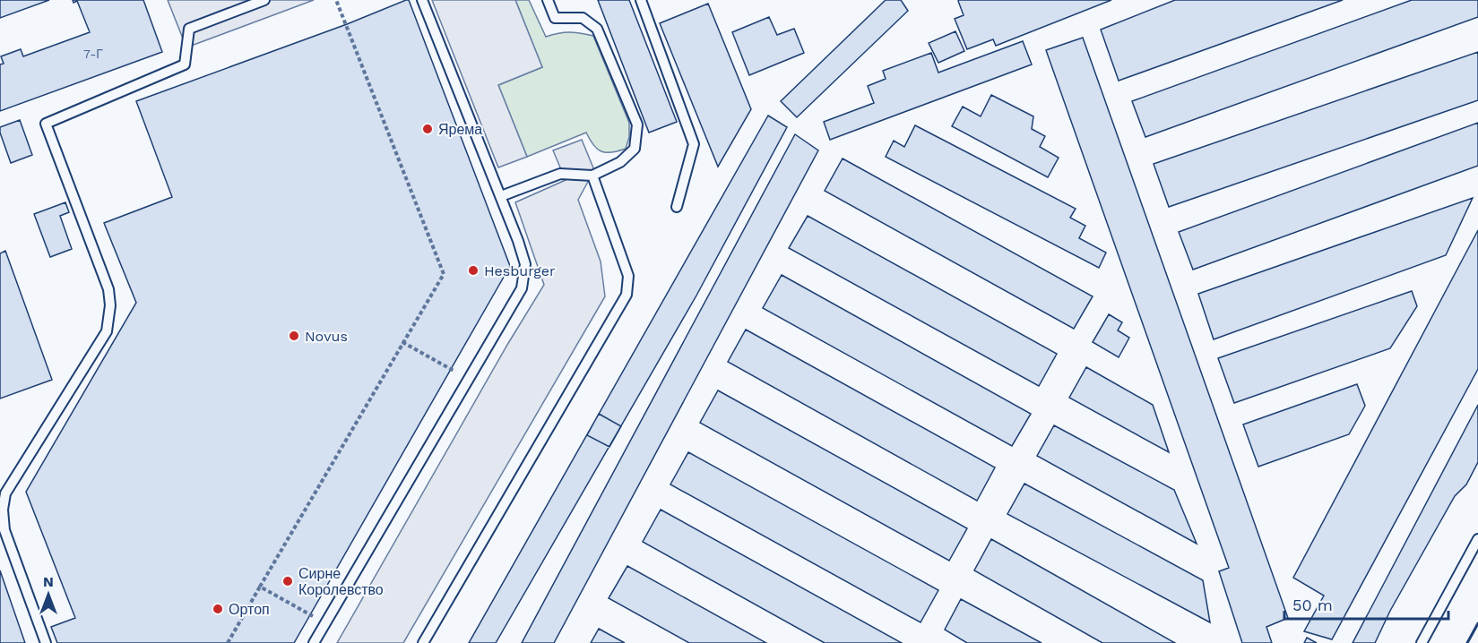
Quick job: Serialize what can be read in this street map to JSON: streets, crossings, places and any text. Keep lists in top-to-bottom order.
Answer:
{
  "places": [
    "Ярема",
    "Hesburger",
    "Novus",
    "Сирне Королевство",
    "Ортоп"
  ],
  "house_numbers": ["7-Г"],
  "scale_bar": "50 m",
  "north": "top"
}
